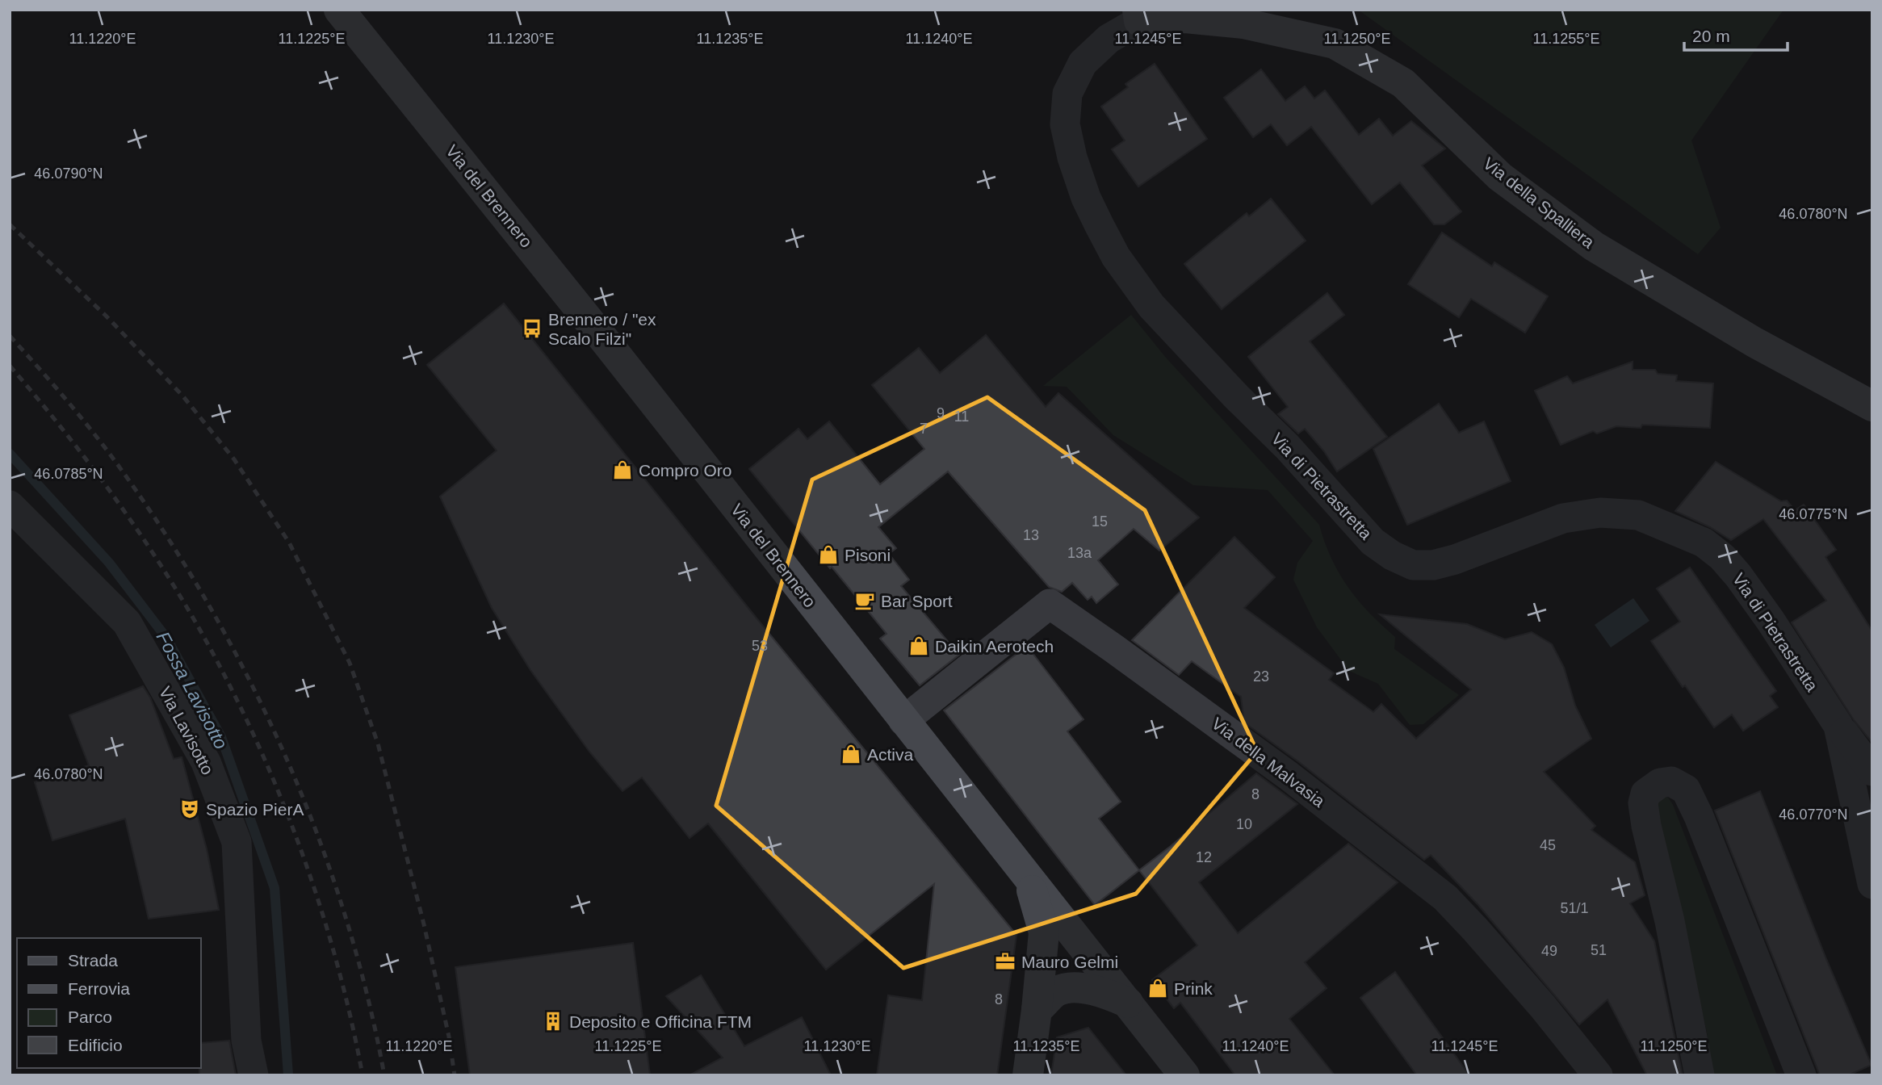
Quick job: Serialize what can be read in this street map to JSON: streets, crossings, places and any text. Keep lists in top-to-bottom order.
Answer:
{
  "streets": {
    "main road": ["Via del Brennero", "Via della Spalliera"],
    "street": ["Via di Pietrastretta", "Via Lavisotto", "Via della Malvasia"]
  },
  "crossings": [
    ["Via del Brennero", "Via della Malvasia"],
    ["Via della Spalliera", "Via di Pietrastretta"]
  ],
  "water": ["Fossa Lavisotto"],
  "places": {
    "bus stop": ["Brennero / \"ex Scalo Filzi\""],
    "shop": [
      "Compro Oro",
      "Pisoni",
      "Daikin Aerotech",
      "Activa",
      "Prink"
    ],
    "cafe": ["Bar Sport"],
    "theatre": ["Spazio PierA"],
    "office": ["Mauro Gelmi"],
    "building": ["Deposito e Officina FTM"]
  },
  "house_numbers": [
    "9",
    "11",
    "7",
    "15",
    "13",
    "13a",
    "53",
    "23",
    "8",
    "10",
    "45",
    "12",
    "51/1",
    "51",
    "49",
    "8"
  ],
  "legend": [
    "Strada",
    "Ferrovia",
    "Parco",
    "Edificio"
  ],
  "scale_bar": "20 m",
  "coordinates": [
    "11.1230°E",
    "11.1245°E",
    "11.1220°E",
    "11.1225°E",
    "11.1235°E",
    "11.1240°E",
    "11.1250°E",
    "11.1255°E",
    "46.0790°N",
    "46.0780°N",
    "46.0785°N",
    "46.0775°N",
    "46.0770°N"
  ]
}
